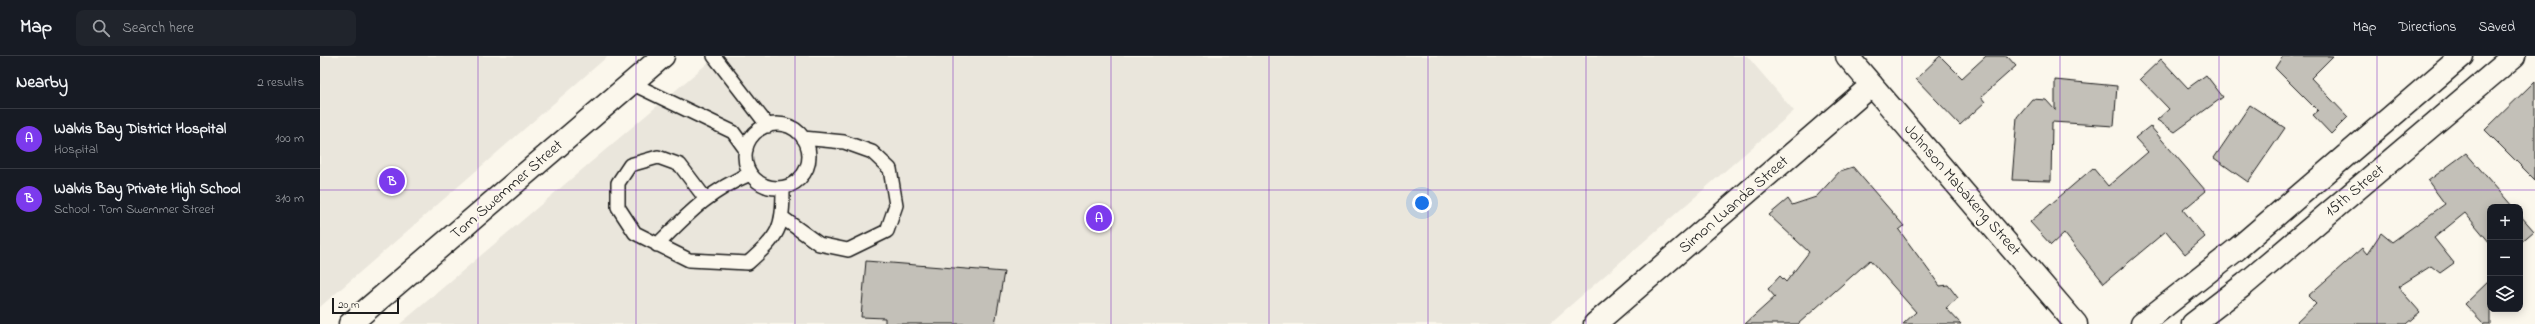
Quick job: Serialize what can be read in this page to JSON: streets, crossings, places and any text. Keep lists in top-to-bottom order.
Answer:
{
  "streets": {
    "street": [
      "Tom Swemmer Street",
      "Johnson Mabakeng Street",
      "15th Street",
      "Simon Luanda Street"
    ]
  },
  "crossings": [
    ["Johnson Mabakeng Street", "Simon Luanda Street"]
  ],
  "scale_bar": "20 m",
  "page": {
    "header": "Map",
    "search": "Search here",
    "nav": ["Map", "Directions", "Saved"],
    "heading": ["Nearby", "2 results"],
    "list": [
      {
        "mark": "A",
        "name": "Walvis Bay District Hospital",
        "note": "Hospital",
        "value": "100 m"
      },
      {
        "mark": "B",
        "name": "Walvis Bay Private High School",
        "note": "School · Tom Swemmer Street",
        "value": "310 m"
      }
    ],
    "pins": ["B", "A"],
    "map_buttons": ["+", "−"],
    "scale": "20 m"
  }
}
